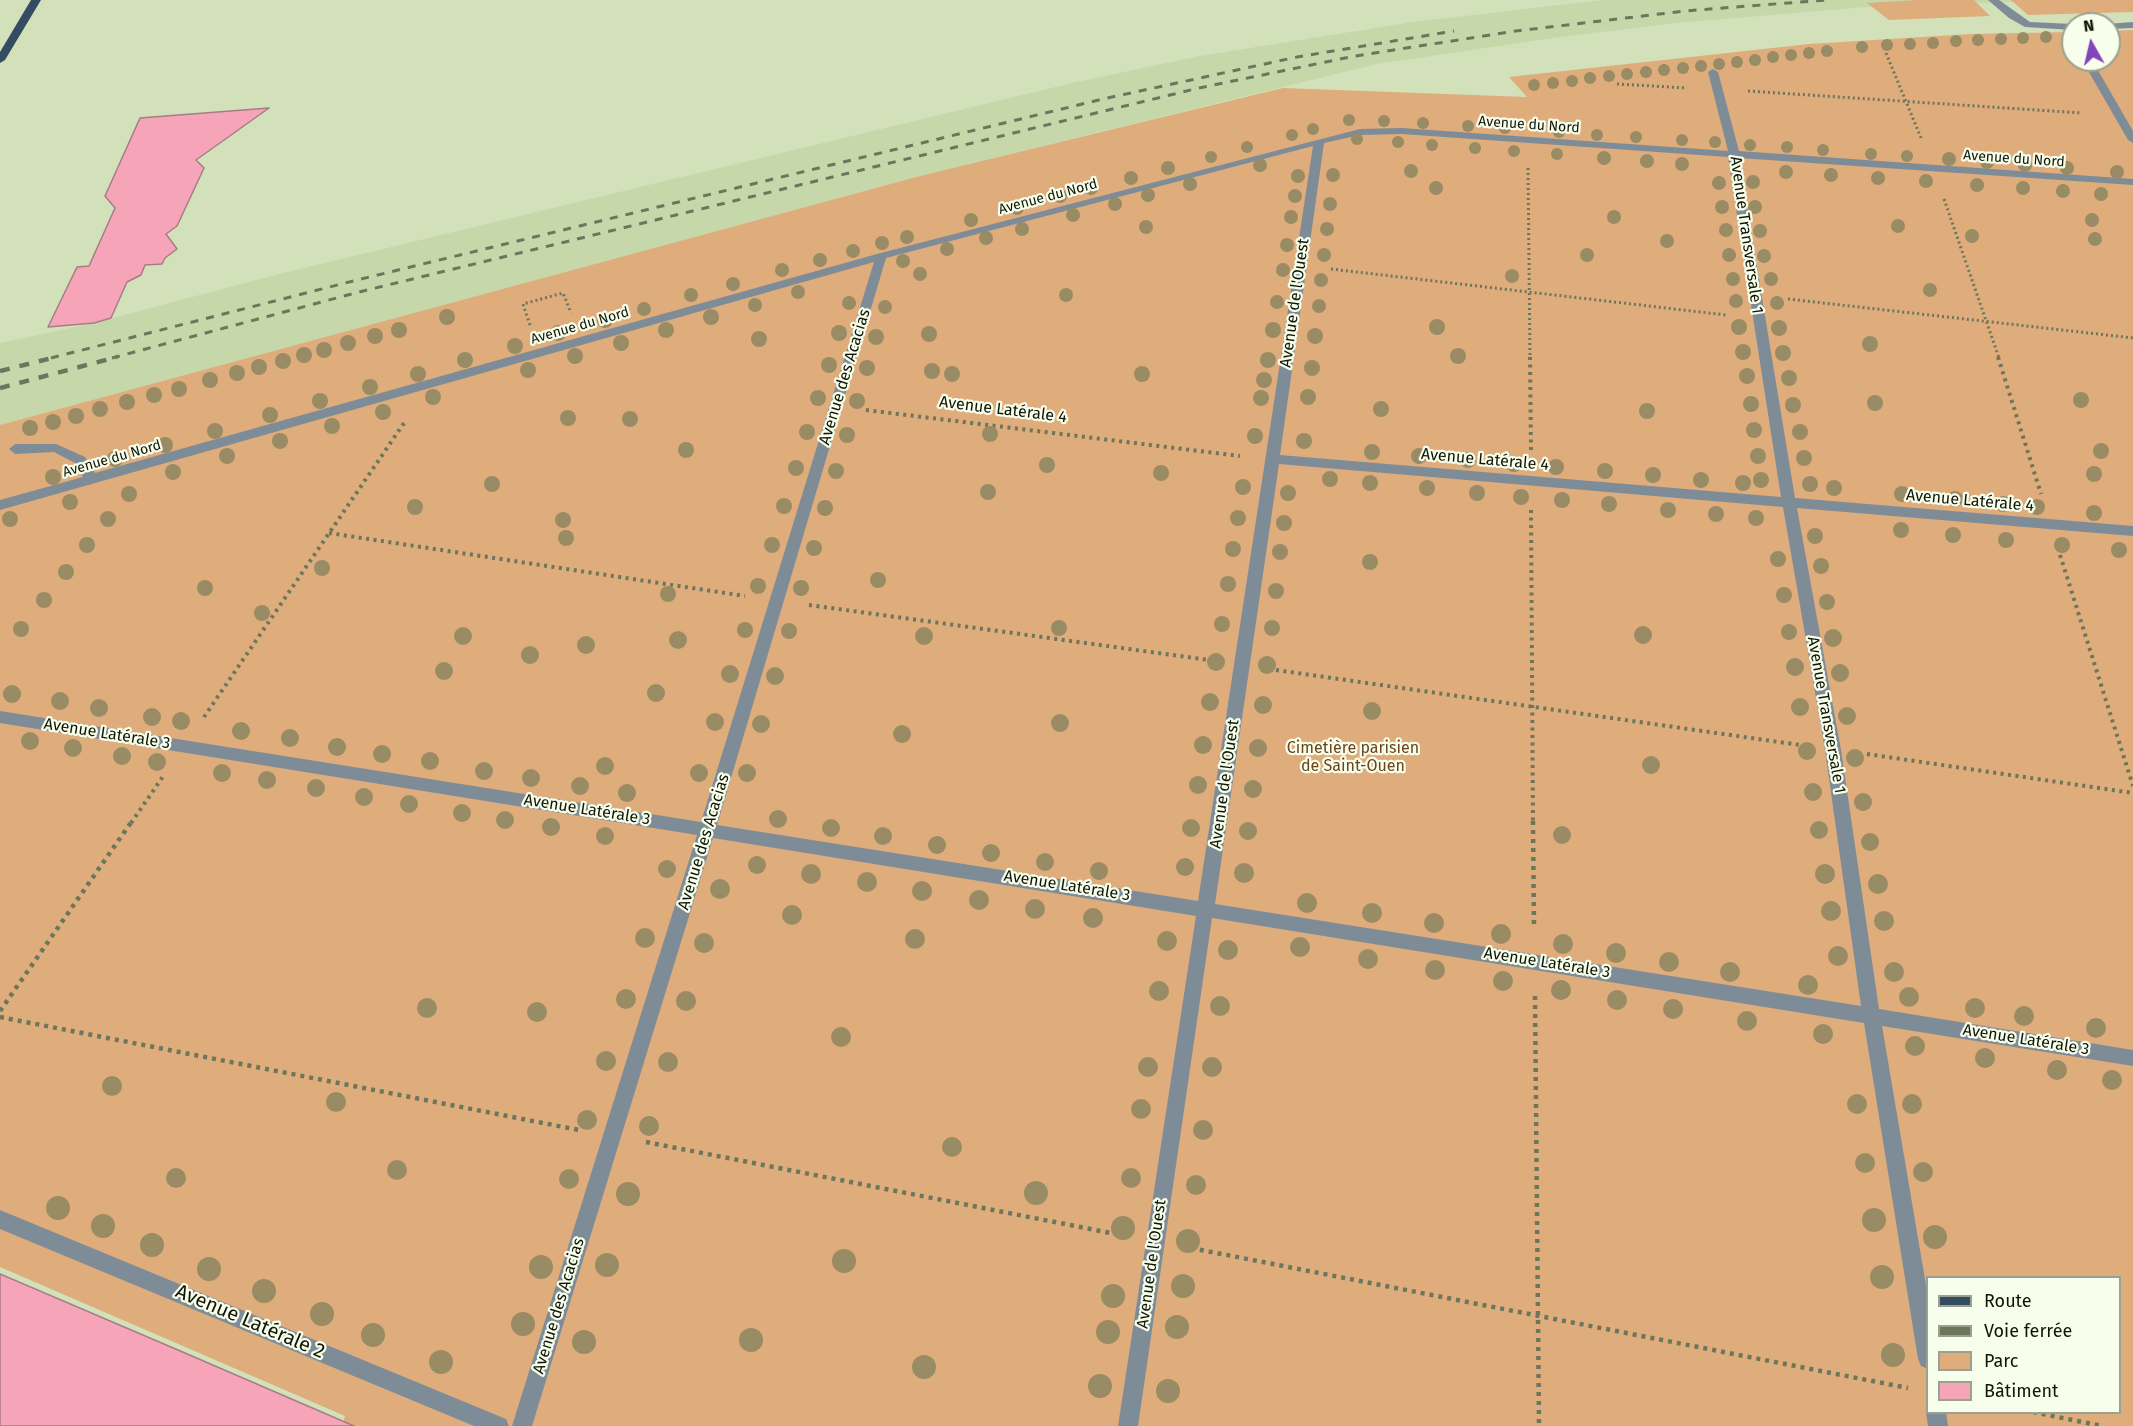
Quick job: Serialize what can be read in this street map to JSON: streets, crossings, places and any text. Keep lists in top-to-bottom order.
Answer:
{
  "streets": {
    "lane": [
      "Avenue du Nord",
      "Avenue Transversale 1",
      "Avenue de l'Ouest",
      "Avenue des Acacias",
      "Avenue Latérale 4",
      "Avenue Latérale 3",
      "Avenue Latérale 2"
    ]
  },
  "crossings": [
    ["Avenue du Nord", "Avenue Transversale 1"],
    ["Avenue du Nord", "Avenue de l'Ouest"],
    ["Avenue du Nord", "Avenue des Acacias"],
    ["Avenue Transversale 1", "Avenue Latérale 4"],
    ["Avenue Transversale 1", "Avenue Latérale 3"],
    ["Avenue de l'Ouest", "Avenue Latérale 4"],
    ["Avenue de l'Ouest", "Avenue Latérale 3"],
    ["Avenue des Acacias", "Avenue Latérale 4"],
    ["Avenue des Acacias", "Avenue Latérale 3"]
  ],
  "parks": ["Cimetière parisien de Saint-Ouen"],
  "legend": [
    "Route",
    "Voie ferrée",
    "Parc",
    "Bâtiment"
  ],
  "north": "top"
}
